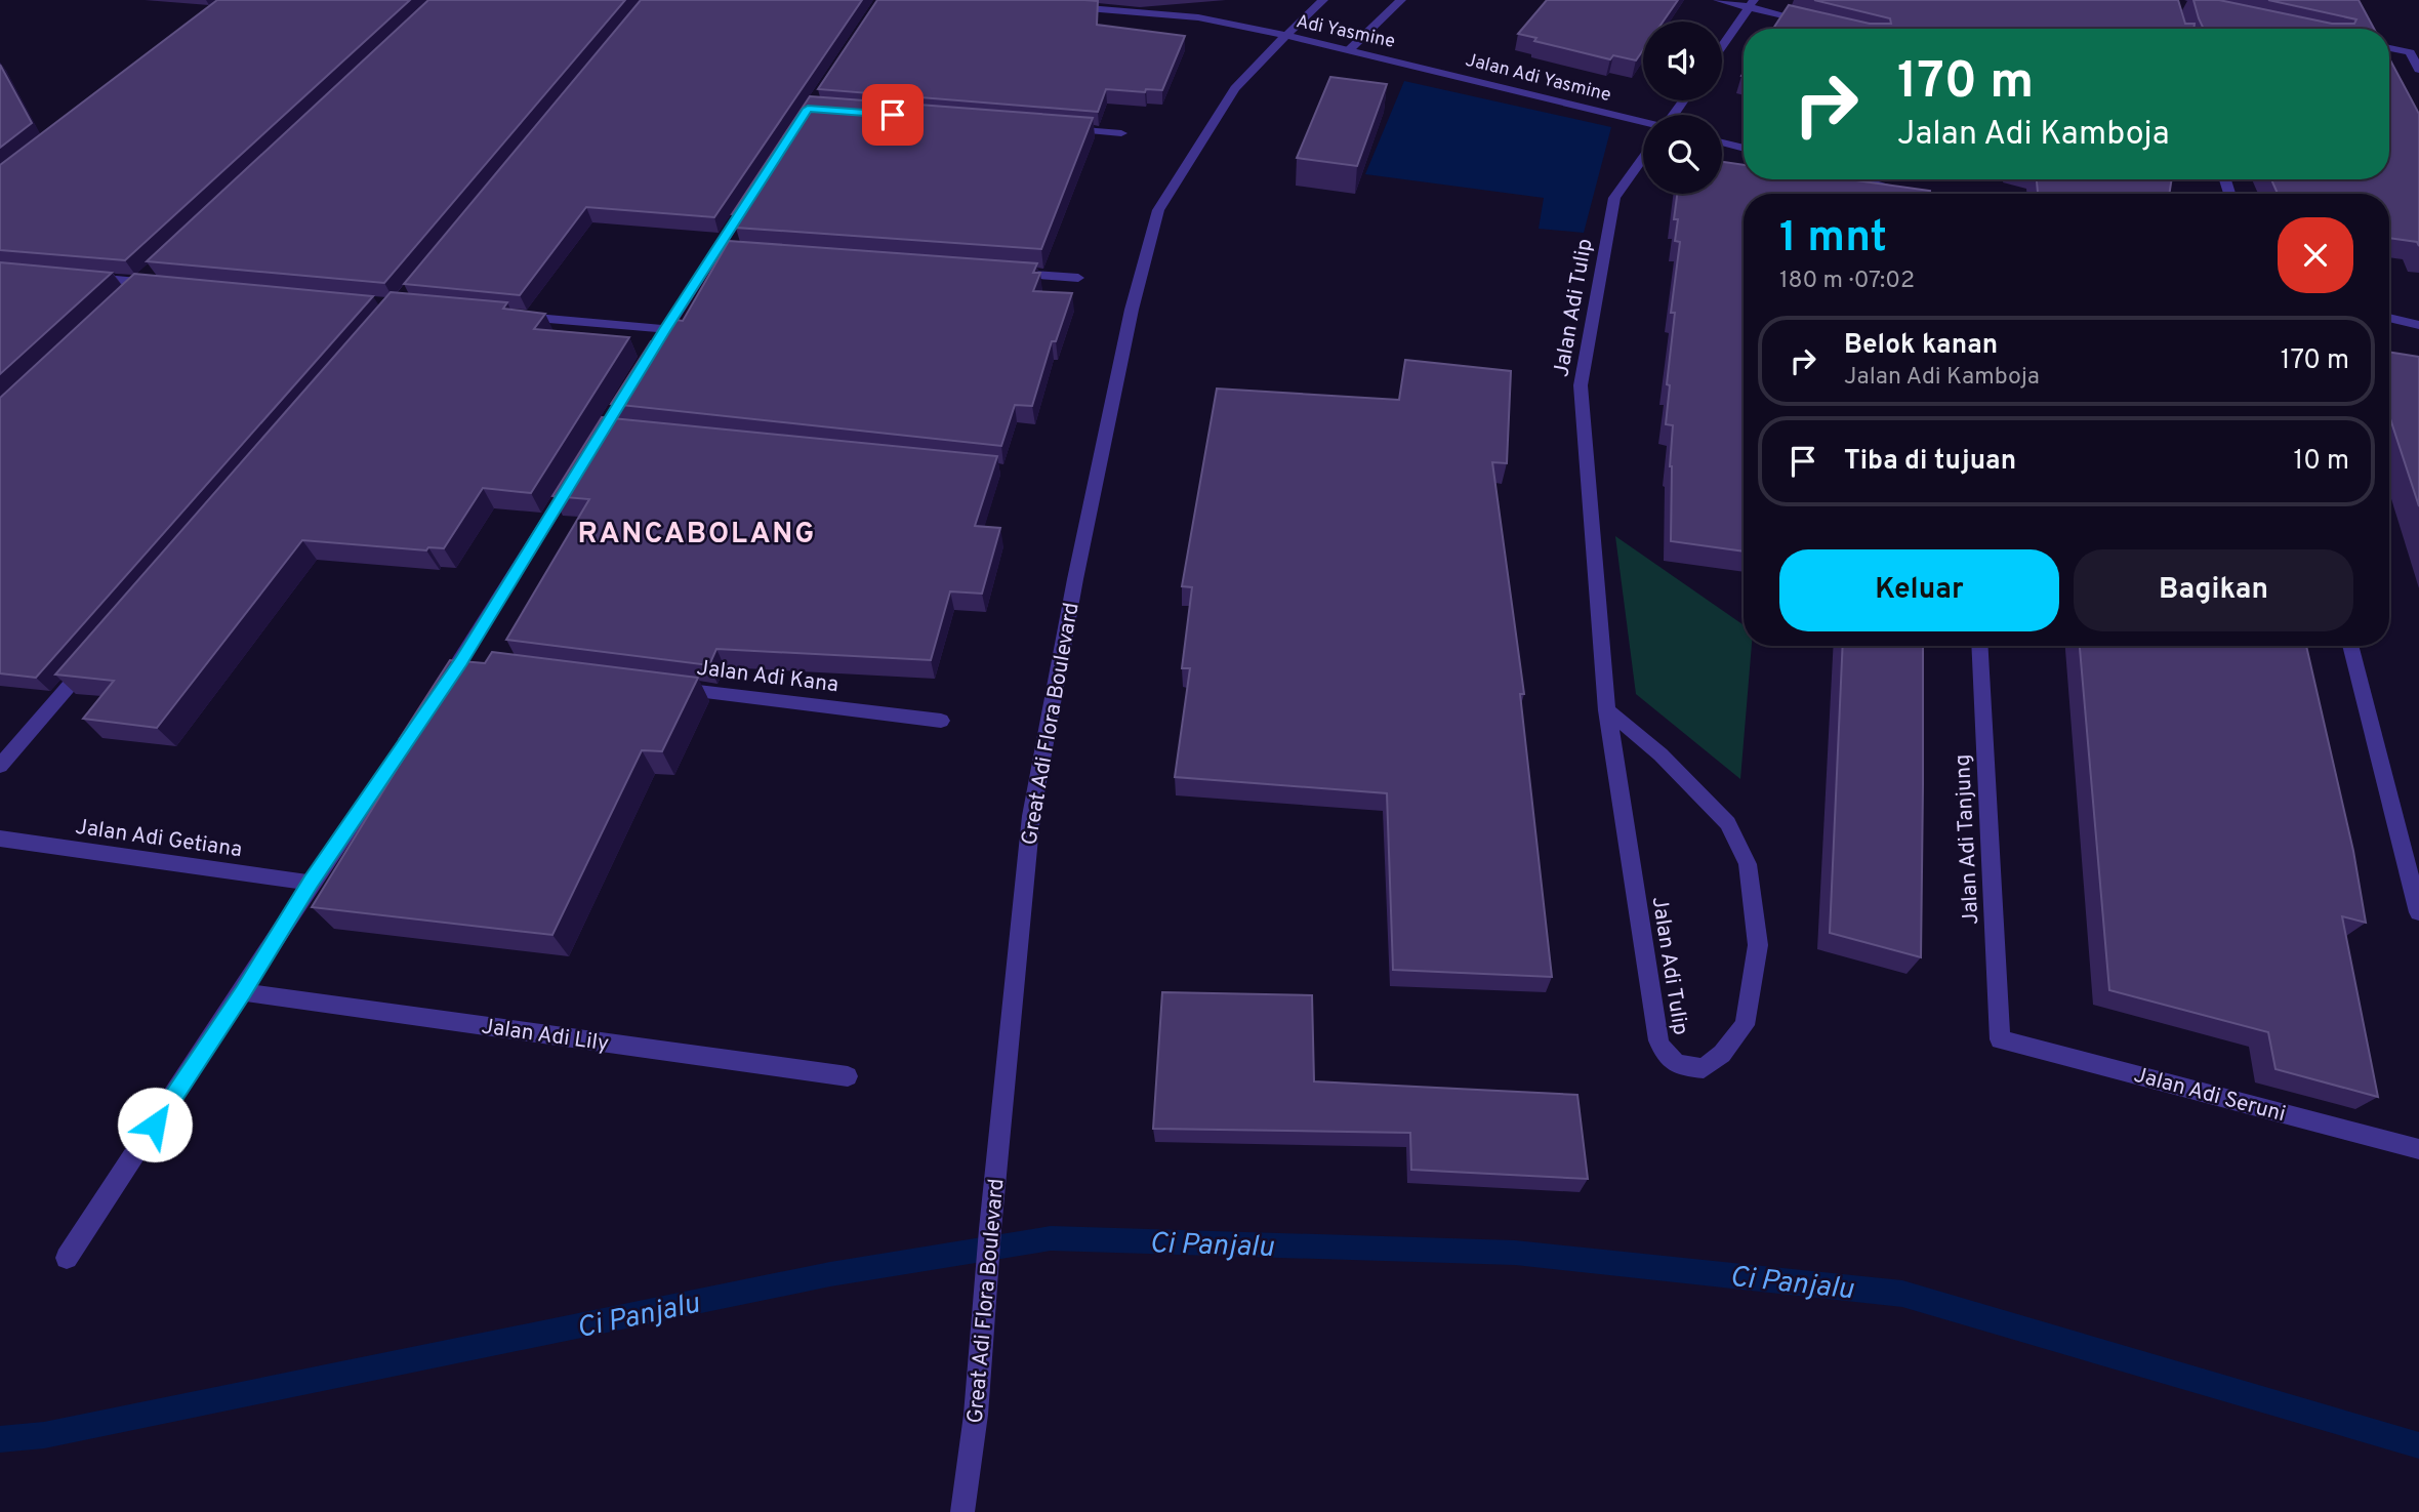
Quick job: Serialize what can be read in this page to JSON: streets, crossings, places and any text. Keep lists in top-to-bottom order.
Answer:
{
  "streets": {
    "street": [
      "Adi Yasmine",
      "Jalan Adi Yasmine",
      "Jalan Adi Tulip",
      "Jalan Adi Kana",
      "Great Adi Flora Boulevard",
      "Jalan Adi Getiana",
      "Jalan Adi Tanjung",
      "Jalan Adi Lily",
      "Jalan Adi Seruni"
    ]
  },
  "crossings": [
    ["Adi Yasmine", "Jalan Adi Yasmine"],
    ["Adi Yasmine", "Great Adi Flora Boulevard"],
    ["Jalan Adi Tanjung", "Jalan Adi Seruni"]
  ],
  "districts": ["RANCABOLANG"],
  "water": ["Ci Panjalu"],
  "page": {
    "turn": ["170 m", "Jalan Adi Kamboja"],
    "heading": ["1 mnt", "180 m · 07:02"],
    "list": [
      {
        "name": "Belok kanan",
        "note": "Jalan Adi Kamboja",
        "value": "170 m"
      },
      {
        "name": "Tiba di tujuan",
        "value": "10 m"
      }
    ],
    "buttons": ["Keluar", "Bagikan"]
  }
}
